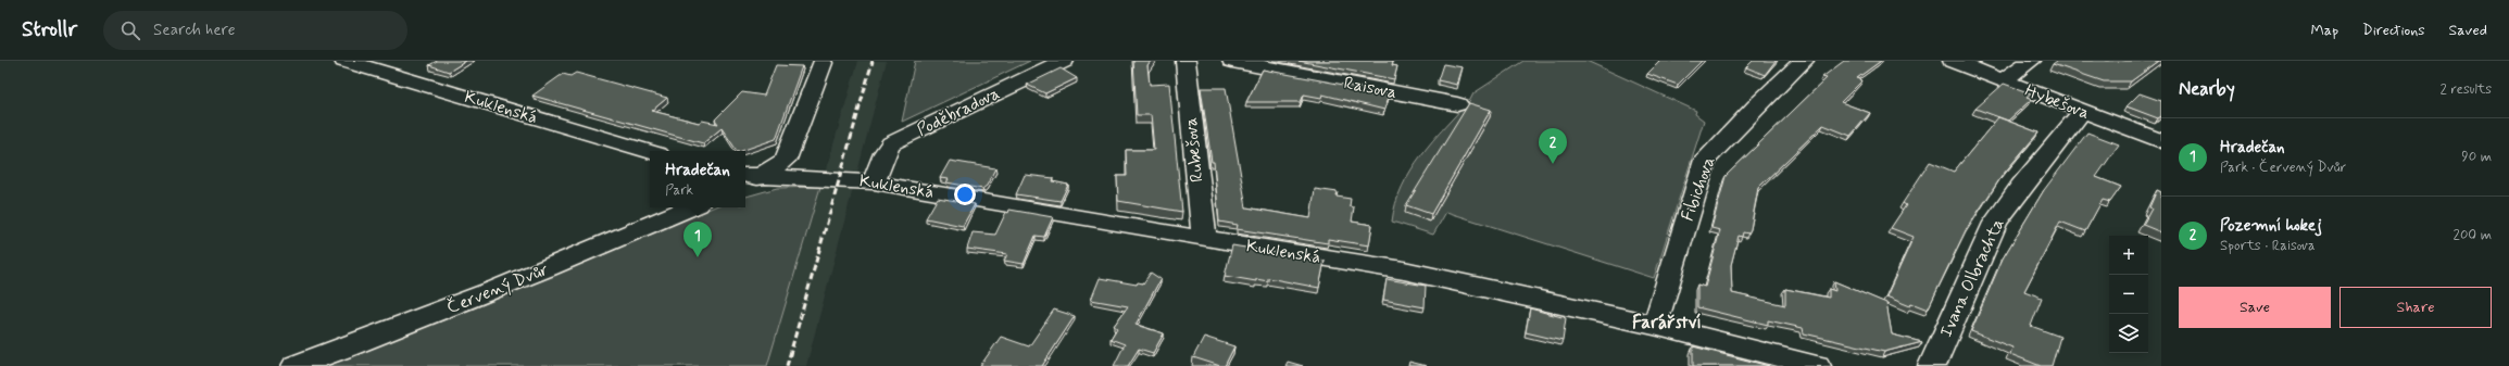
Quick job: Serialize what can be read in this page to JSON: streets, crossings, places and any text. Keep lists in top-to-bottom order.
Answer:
{
  "streets": {
    "street": [
      "Raisova",
      "Hybešova",
      "Kuklenská",
      "Poděbradova",
      "Rubešova",
      "Fibichova",
      "Ivana Olbrachta",
      "Červený Dvůr"
    ]
  },
  "crossings": [
    ["Hybešova", "Ivana Olbrachta"],
    ["Kuklenská", "Poděbradova"],
    ["Kuklenská", "Rubešova"],
    ["Kuklenská", "Fibichova"]
  ],
  "districts": ["Farářství"],
  "page": {
    "header": "Strollr",
    "search": "Search here",
    "nav": ["Map", "Directions", "Saved"],
    "heading": ["Nearby", "2 results"],
    "list": [
      {
        "mark": "1",
        "name": "Hradečan",
        "note": "Park · Červený Dvůr",
        "value": "90 m"
      },
      {
        "mark": "2",
        "name": "Pozemní hokej",
        "note": "Sports · Raisova",
        "value": "200 m"
      }
    ],
    "pins": ["2", "1"],
    "popup": ["Hradečan", "Park"],
    "map_buttons": ["+", "−"],
    "buttons": ["Save", "Share"]
  }
}
